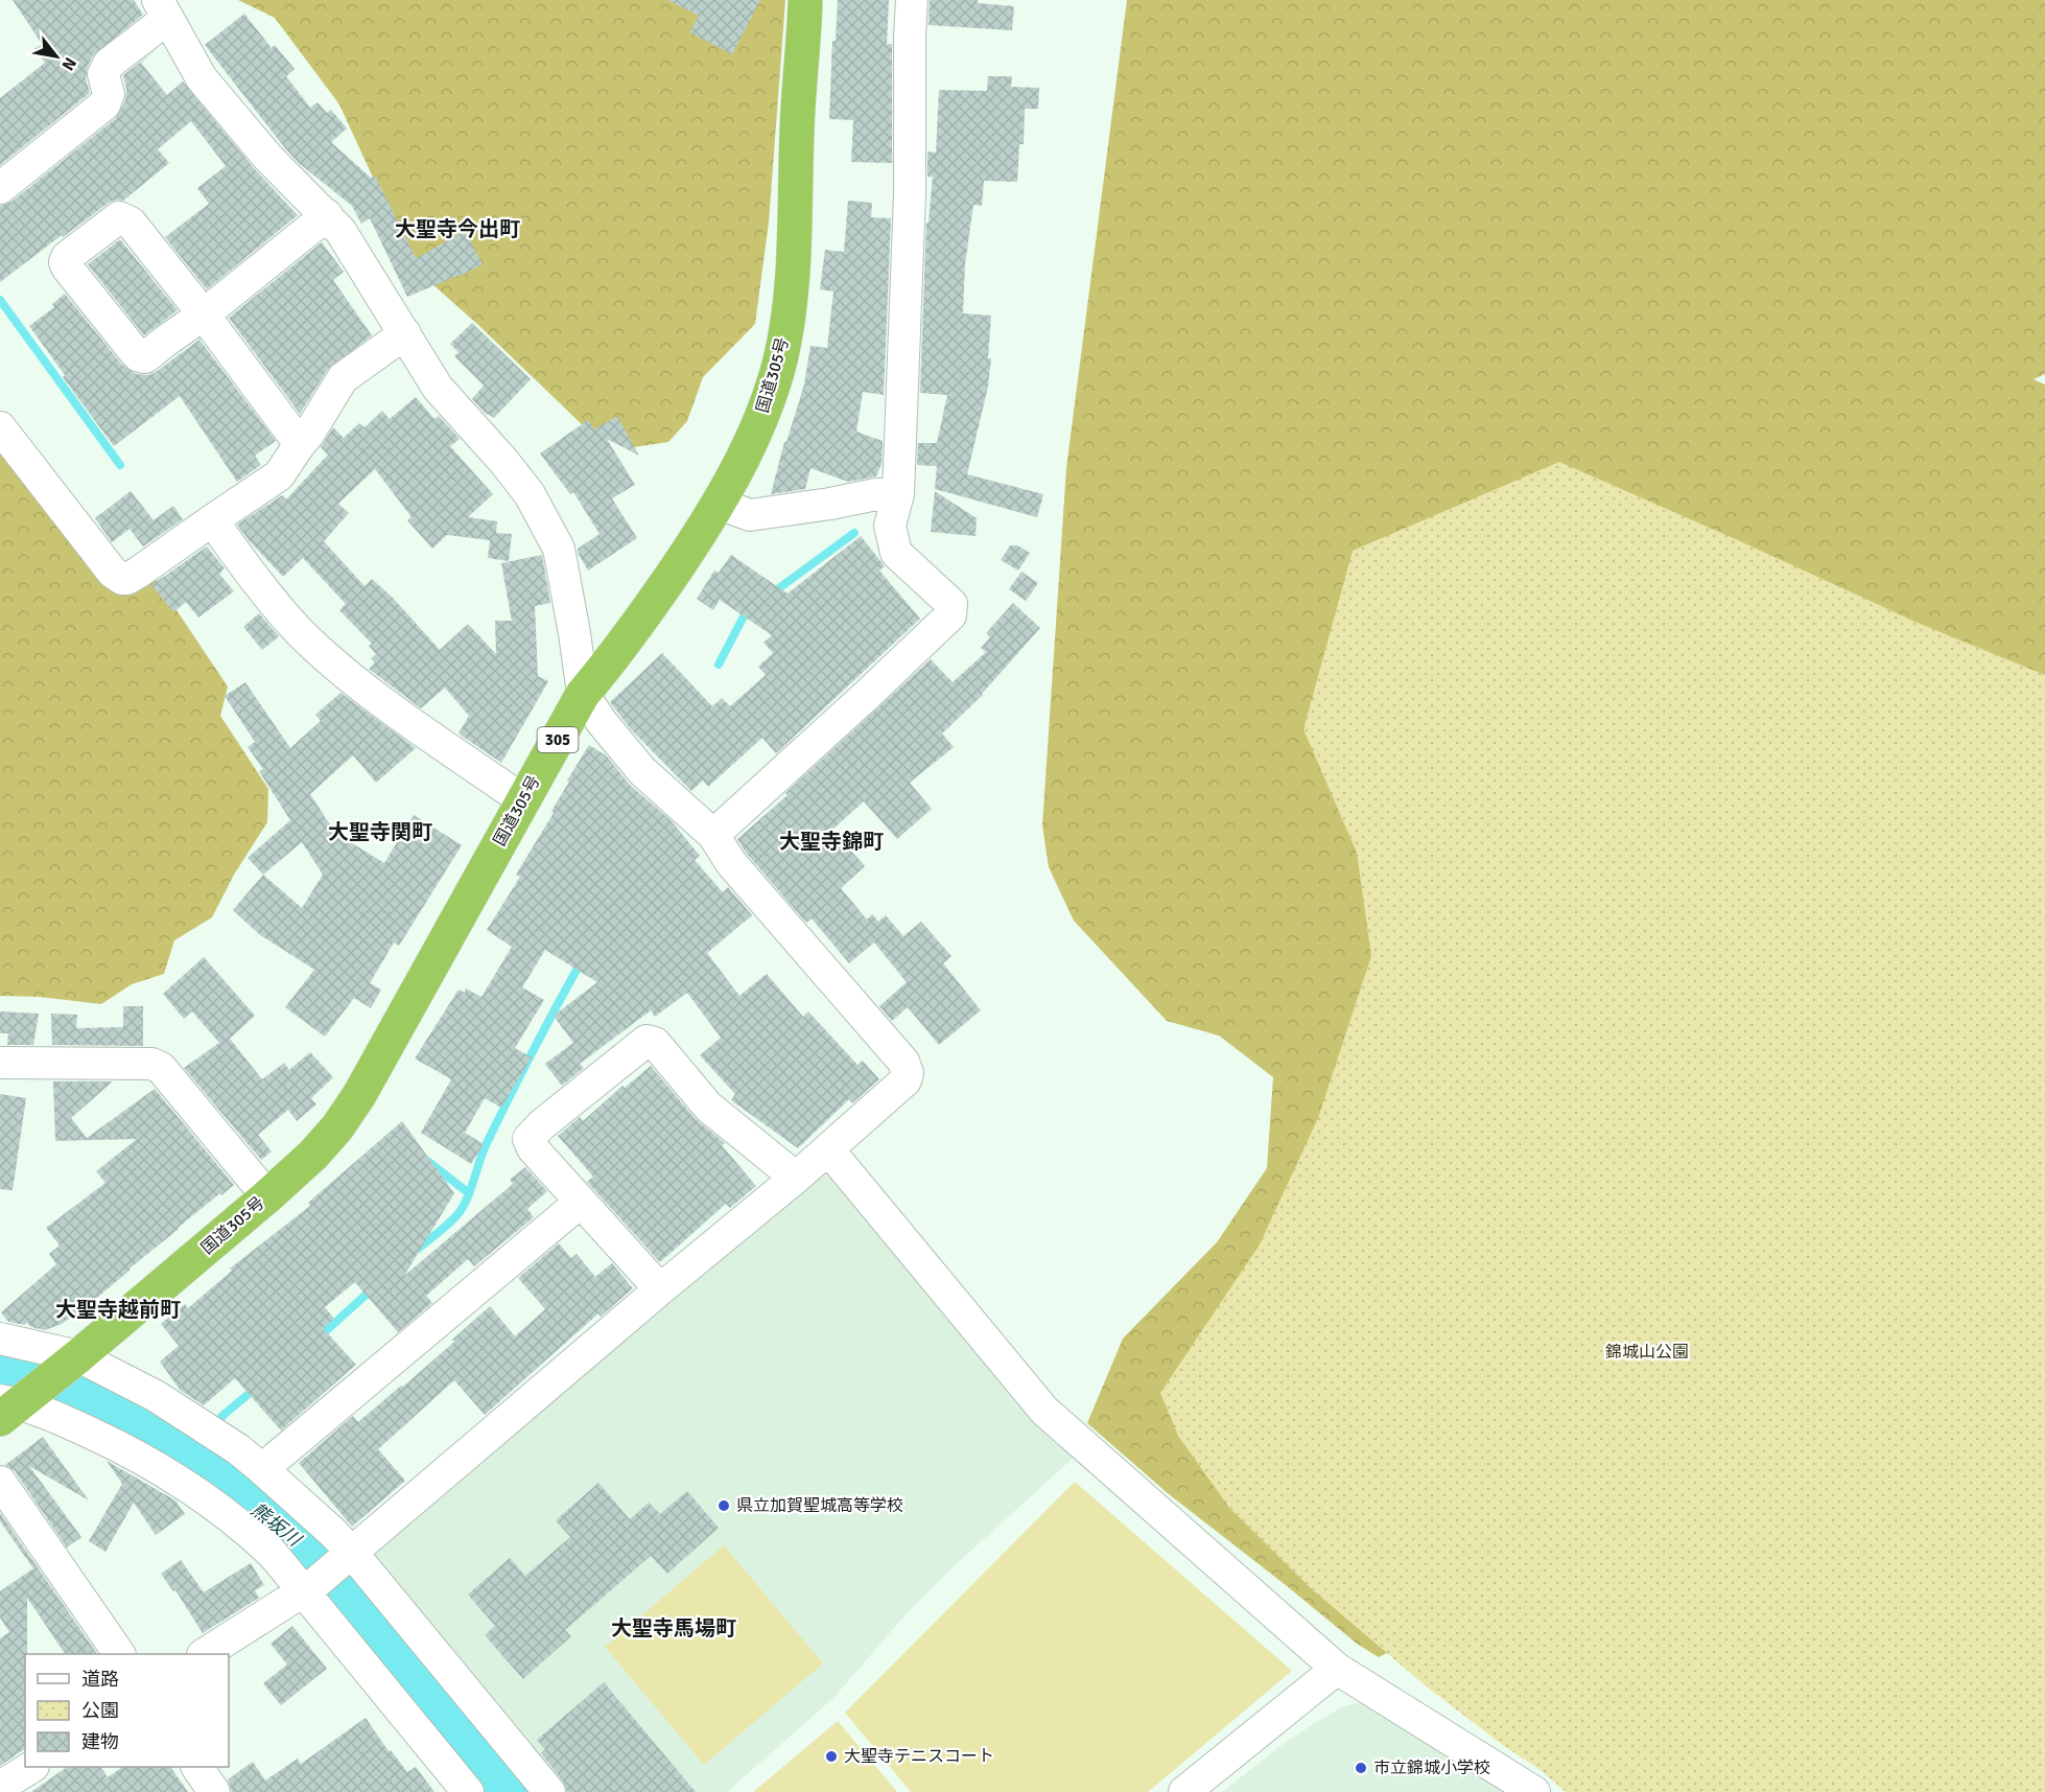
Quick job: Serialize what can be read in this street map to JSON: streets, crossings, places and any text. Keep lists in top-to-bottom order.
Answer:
{
  "streets": {
    "highway": ["国道305号", "305"]
  },
  "districts": [
    "大聖寺今出町",
    "大聖寺関町",
    "大聖寺錦町",
    "大聖寺越前町",
    "大聖寺馬場町"
  ],
  "water": ["熊坂川"],
  "parks": ["錦城山公園"],
  "places": ["県立加賀聖城高等学校", "大聖寺テニスコート", "市立錦城小学校"],
  "legend": ["道路", "公園", "建物"],
  "north": "bottom right"
}
